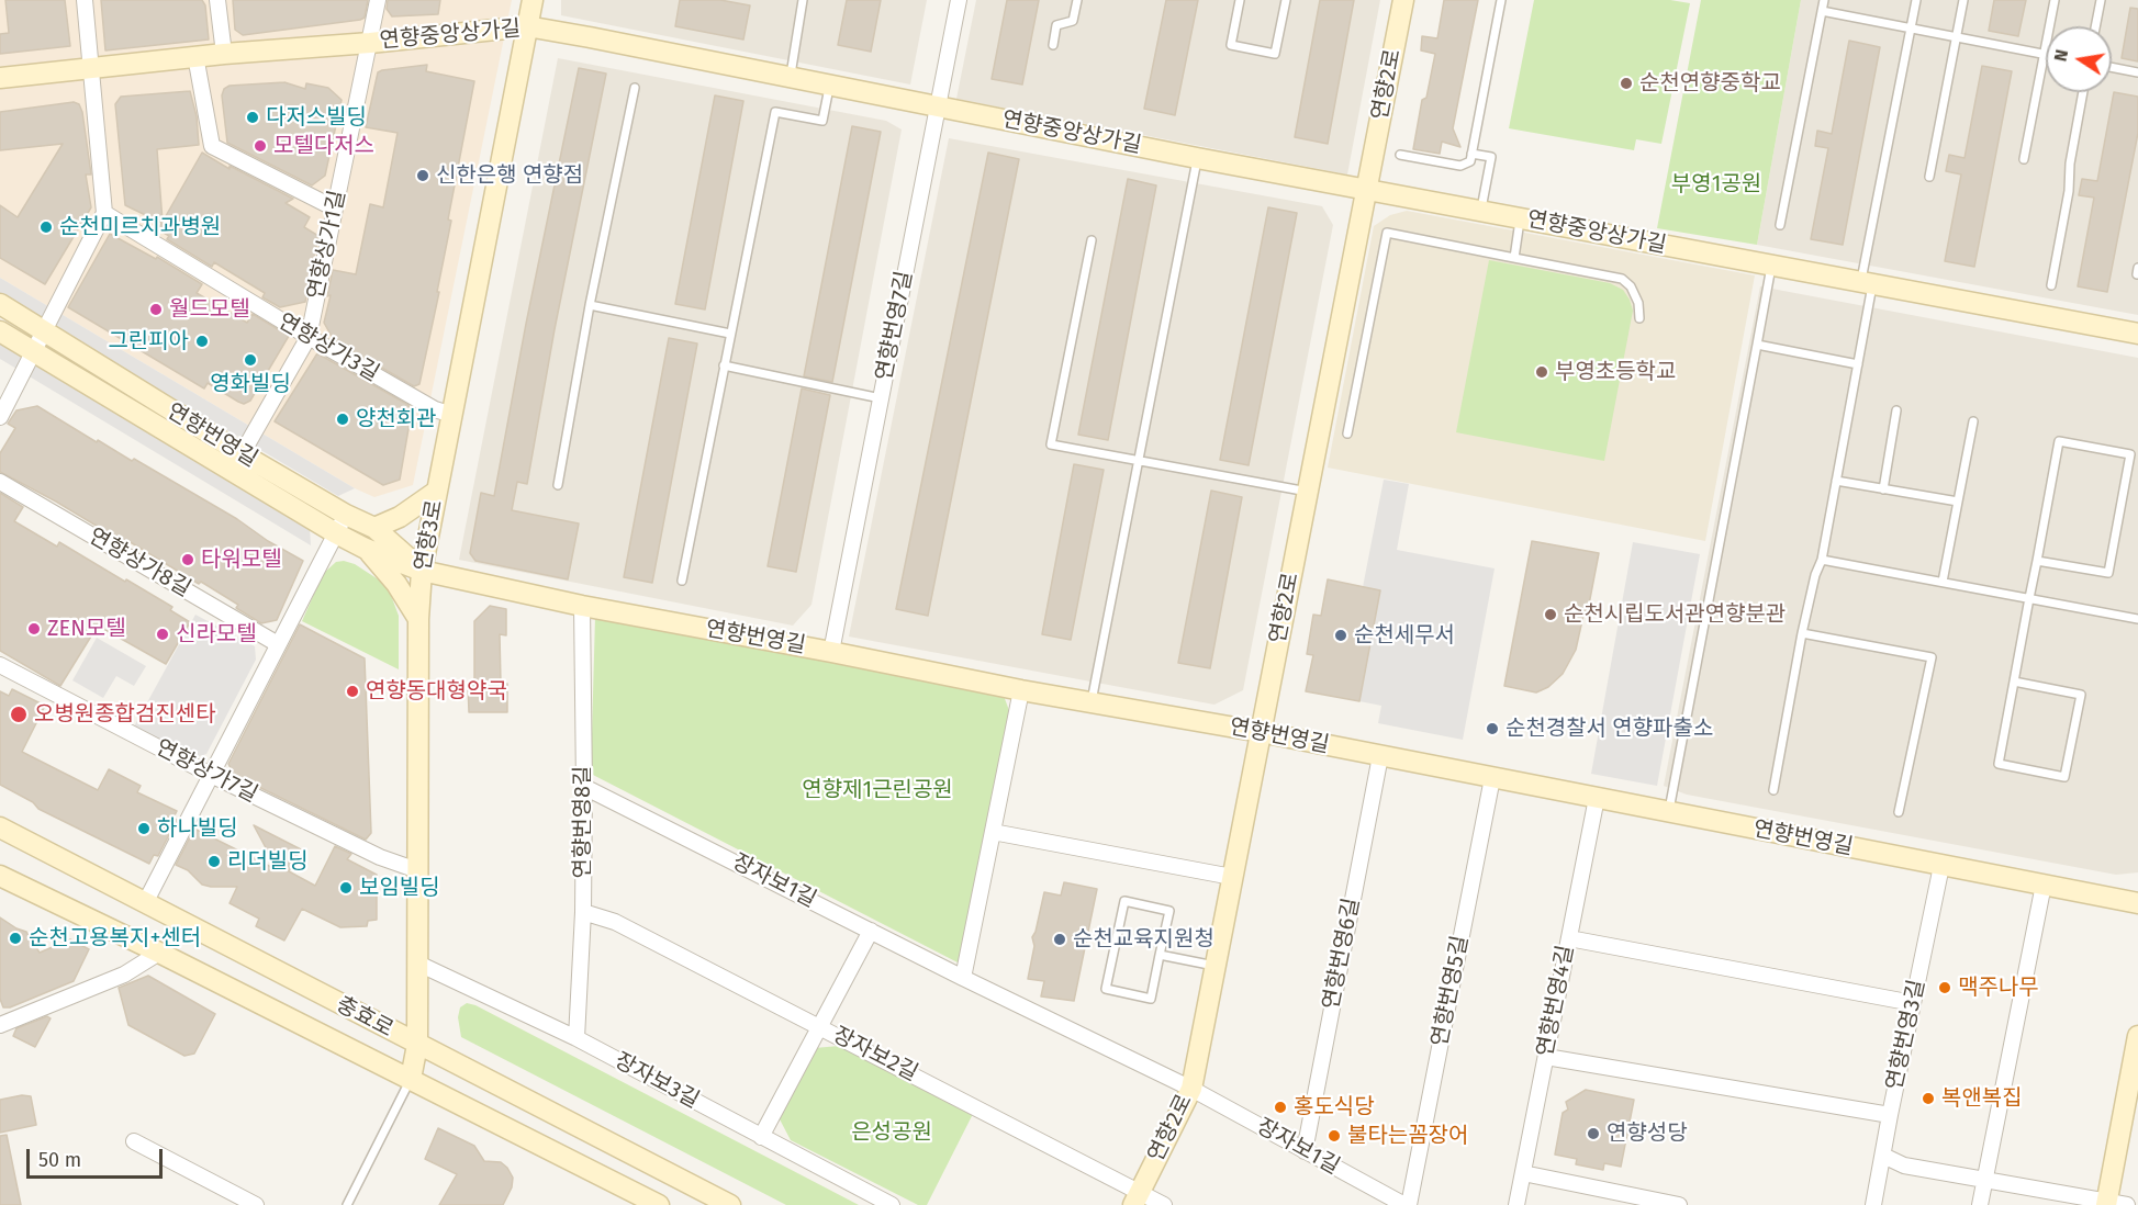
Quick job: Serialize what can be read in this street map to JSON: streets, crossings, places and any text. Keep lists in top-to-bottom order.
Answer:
{
  "streets": {
    "street": [
      "연향중앙상가길",
      "연향2로",
      "연향상가1길",
      "연향번영7길",
      "연향상가3길",
      "연향번영길",
      "연향3로",
      "연향상가8길",
      "연향상가7길",
      "연향번영8길",
      "장자보1길",
      "연향번영6길",
      "연향번영5길",
      "연향번영4길",
      "충효로",
      "연향번영3길",
      "장자보2길",
      "장자보3길"
    ]
  },
  "crossings": [
    ["연향중앙상가길", "연향2로"],
    ["연향중앙상가길", "연향상가1길"],
    ["연향중앙상가길", "연향번영7길"],
    ["연향중앙상가길", "연향3로"],
    ["연향2로", "연향번영길"],
    ["연향2로", "장자보1길"],
    ["연향2로", "장자보2길"],
    ["연향상가1길", "연향상가3길"],
    ["연향상가1길", "연향번영길"],
    ["연향번영7길", "연향번영길"],
    ["연향상가3길", "연향3로"],
    ["연향번영길", "연향3로"],
    ["연향번영길", "연향번영8길"],
    ["연향번영길", "연향번영6길"],
    ["연향번영길", "연향번영5길"],
    ["연향번영길", "연향번영4길"],
    ["연향번영길", "연향번영3길"],
    ["연향3로", "연향상가7길"],
    ["연향3로", "충효로"],
    ["연향3로", "장자보3길"],
    ["연향번영8길", "장자보1길"],
    ["연향번영8길", "장자보2길"],
    ["연향번영8길", "장자보3길"],
    ["장자보1길", "연향번영6길"],
    ["장자보1길", "연향번영5길"]
  ],
  "parks": ["부영1공원", "연향제1근린공원", "은성공원"],
  "places": [
    "순천연향중학교",
    "다저스빌딩",
    "모텔다저스",
    "신한은행 연향점",
    "순천미르치과병원",
    "월드모텔",
    "그린피아",
    "영화빌딩",
    "부영초등학교",
    "양천회관",
    "타워모텔",
    "순천시립도서관연향분관",
    "ZEN모텔",
    "신라모텔",
    "순천세무서",
    "연향동대형약국",
    "오병원종합검진센타",
    "순천경찰서 연향파출소",
    "하나빌딩",
    "리더빌딩",
    "보임빌딩",
    "순천고용복지+센터",
    "순천교육지원청",
    "맥주나무",
    "복앤복집",
    "홍도식당",
    "연향성당",
    "불타는꼼장어"
  ],
  "scale_bar": "50 m",
  "north": "left"
}
